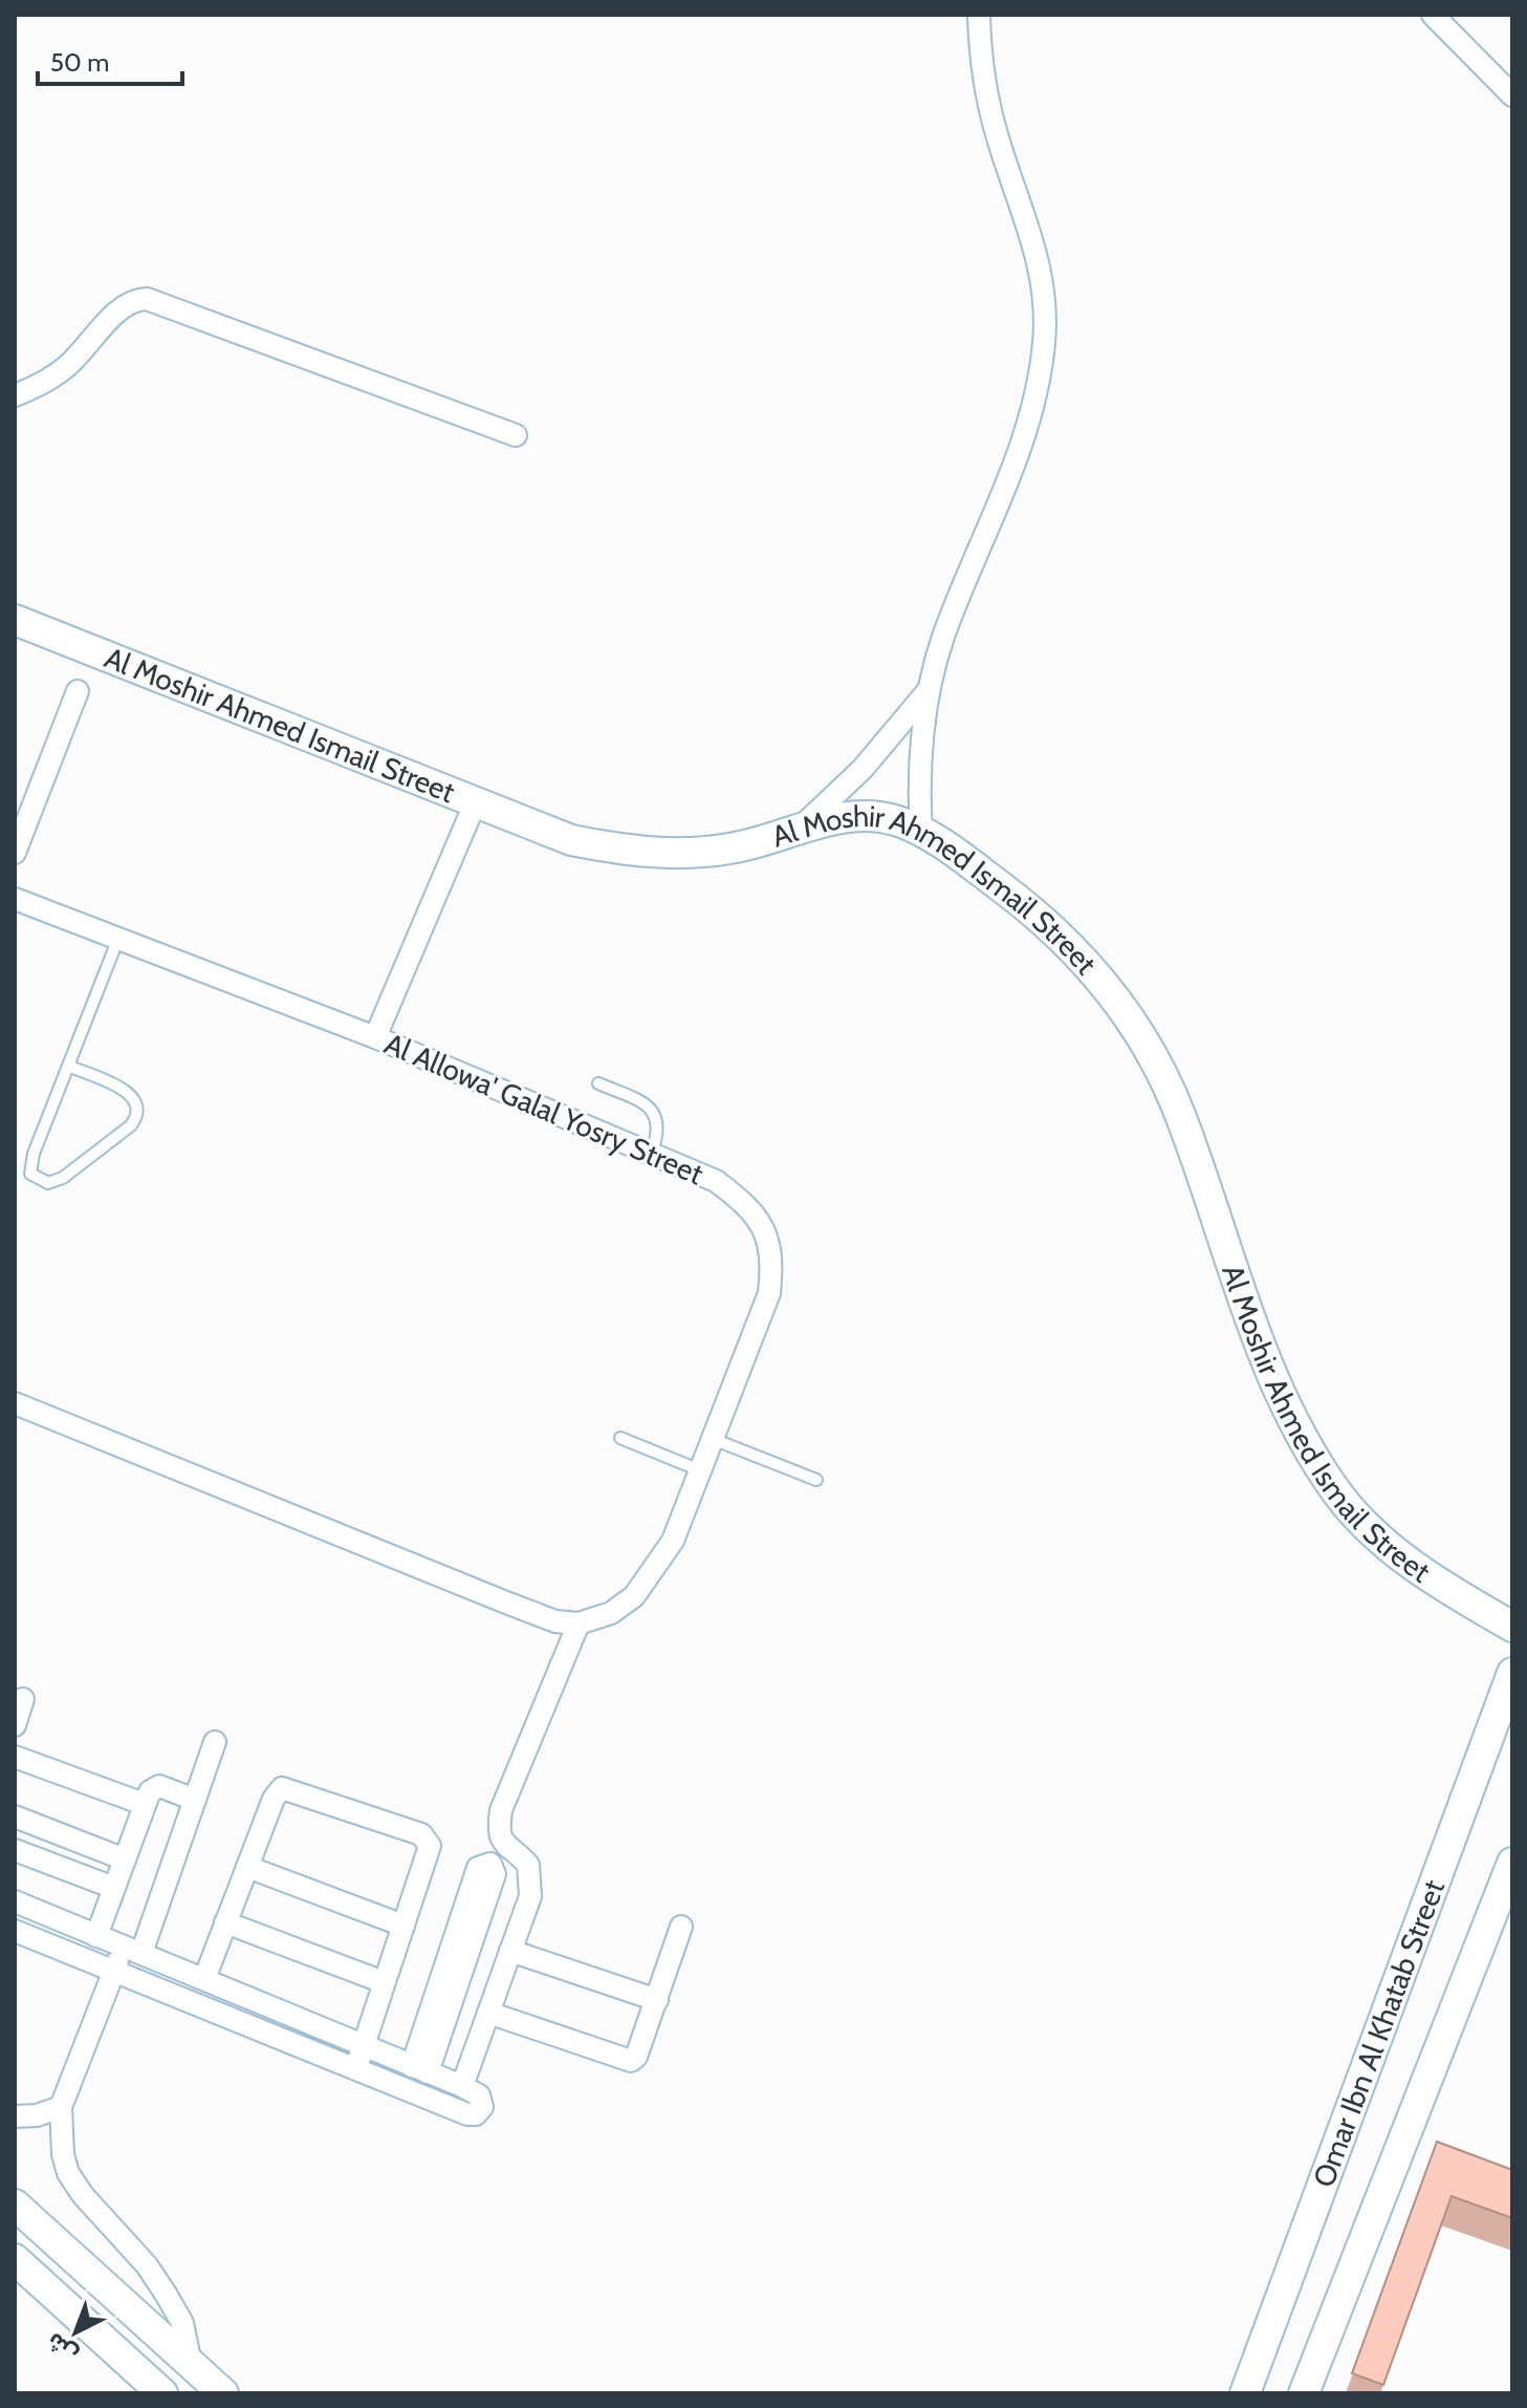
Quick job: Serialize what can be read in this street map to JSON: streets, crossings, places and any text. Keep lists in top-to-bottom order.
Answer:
{
  "streets": {
    "street": ["Al Moshir Ahmed Ismail Street", "Al Allowa' Galal Yosry Street", "Omar Ibn Al Khatab Street"]
  },
  "scale_bar": "50 m",
  "north": "bottom left"
}
